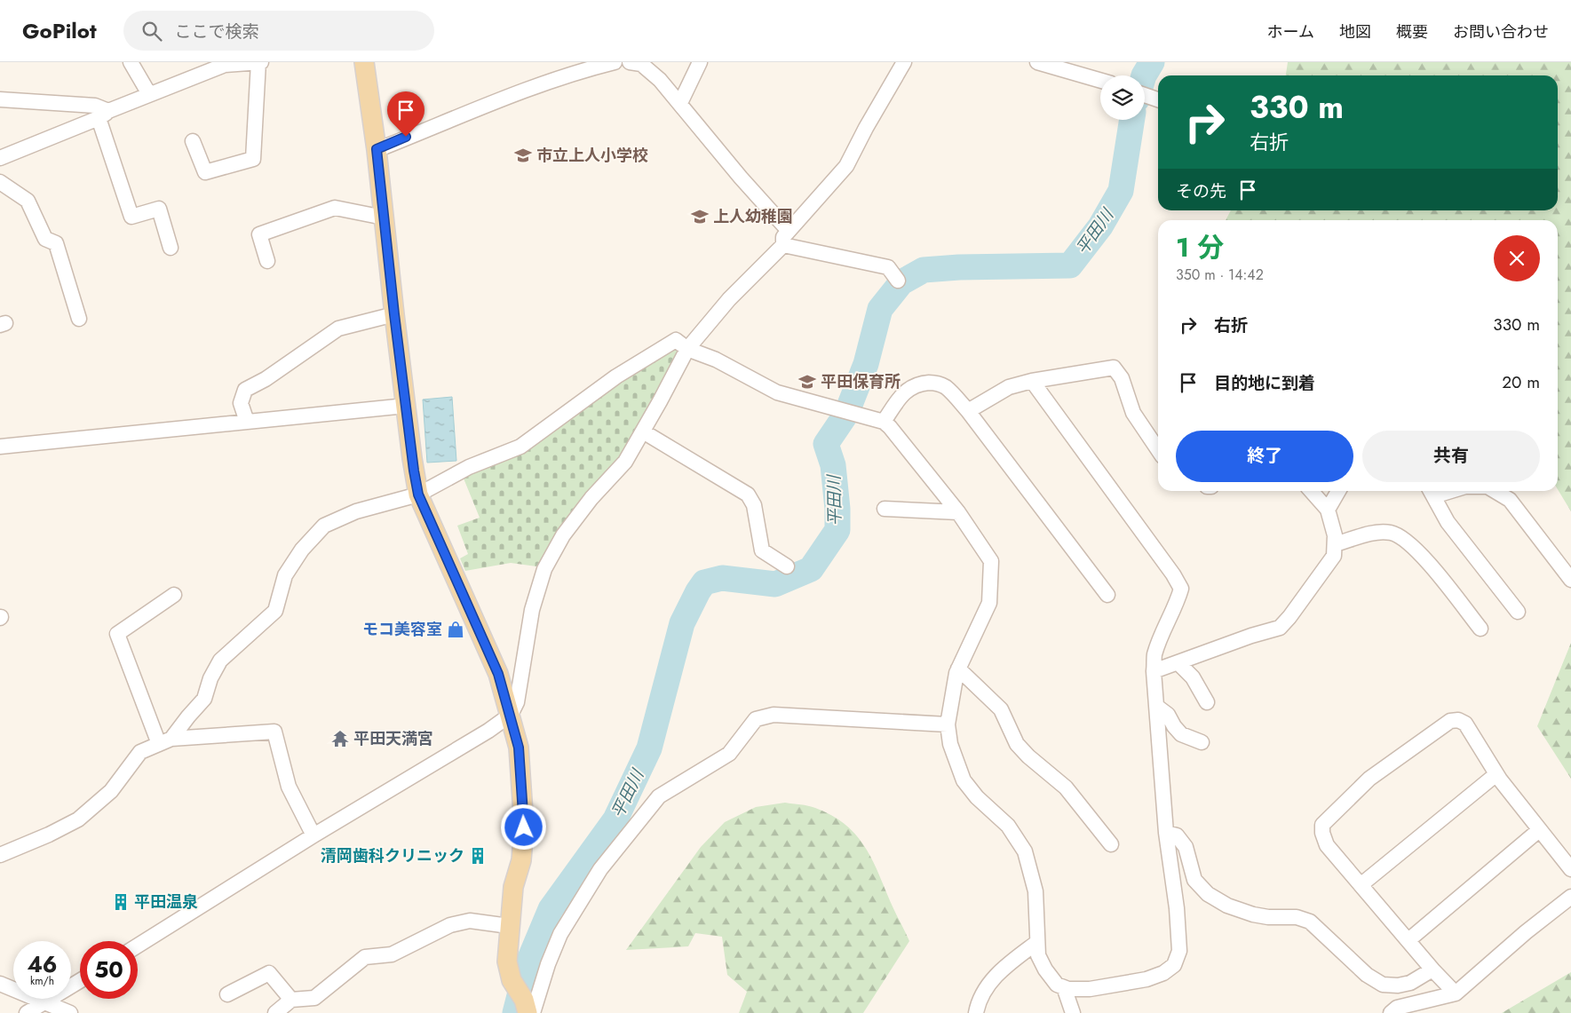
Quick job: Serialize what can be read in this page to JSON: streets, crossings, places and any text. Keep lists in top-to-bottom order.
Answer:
{
  "water": ["平田川"],
  "places": {
    "school or university": ["市立上人小学校", "上人幼稚園", "平田保育所"],
    "shop": ["モコ美容室"],
    "temple": ["平田天満宮"],
    "building": ["清岡歯科クリニック", "平田温泉"]
  },
  "page": {
    "header": "GoPilot",
    "search": "ここで検索",
    "nav": [
      "ホーム",
      "地図",
      "概要",
      "お問い合わせ"
    ],
    "turn": ["330 m", "右折"],
    "then": "その先",
    "heading": ["1 分", "350 m · 14:42"],
    "list": [
      {
        "name": "右折",
        "value": "330 m"
      },
      {
        "name": "目的地に到着",
        "value": "20 m"
      }
    ],
    "buttons": ["終了", "共有"],
    "speed": "46 km/h",
    "limit": "50"
  }
}
